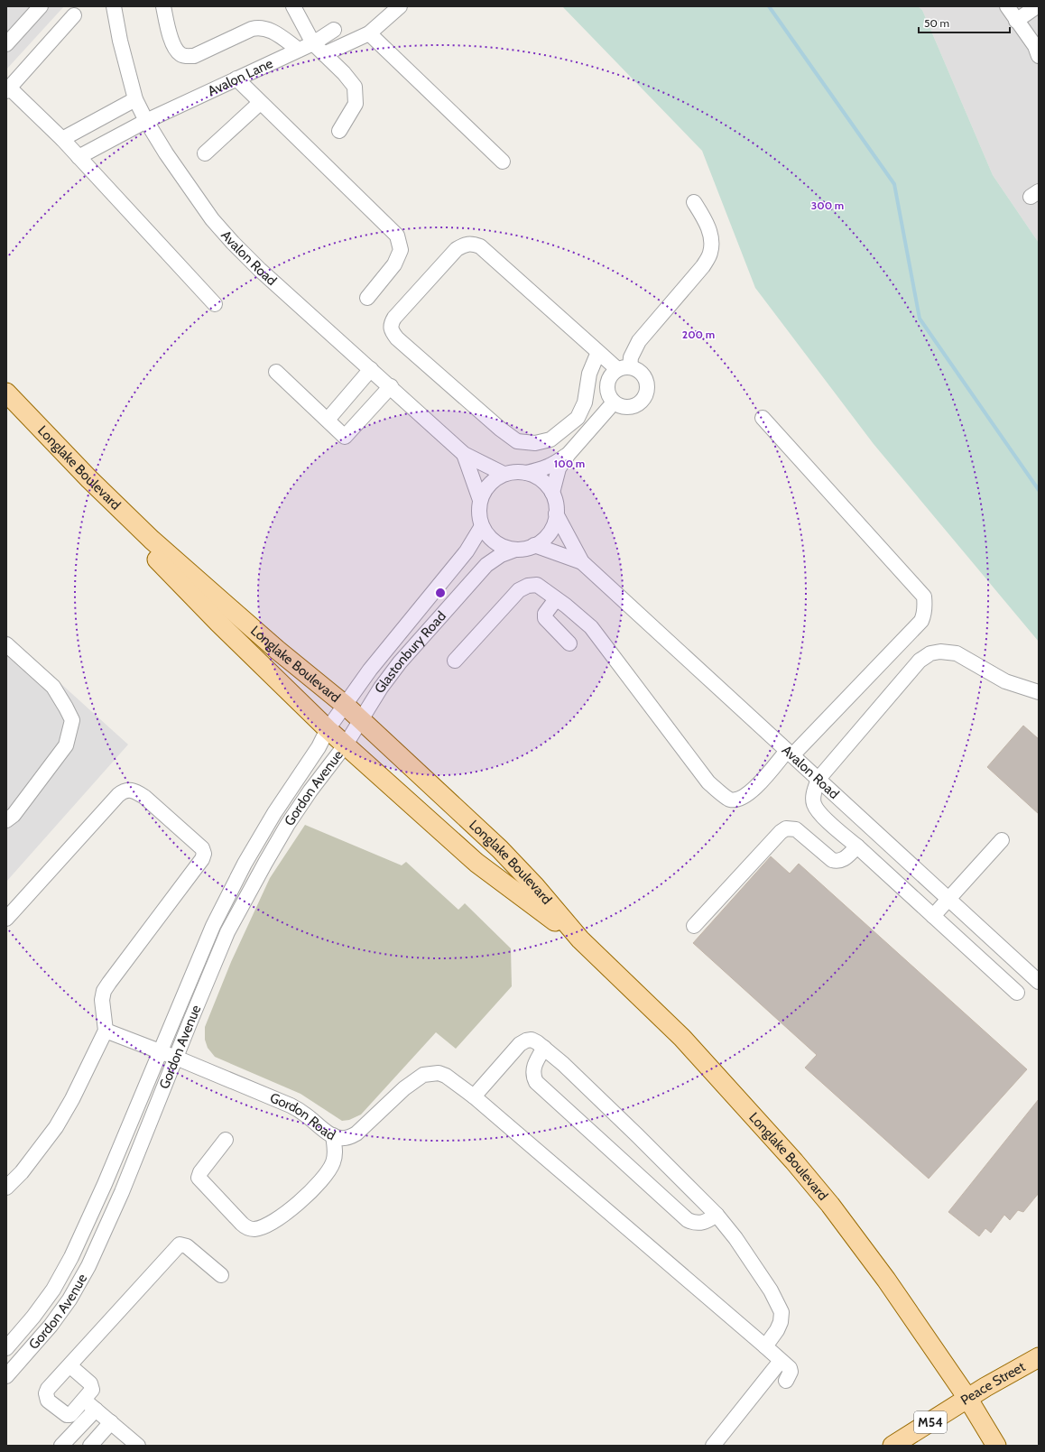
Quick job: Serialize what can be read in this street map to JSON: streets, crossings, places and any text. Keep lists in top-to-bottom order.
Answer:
{
  "streets": {
    "main road": ["Longlake Boulevard", "Peace Street", "M54"],
    "street": [
      "Avalon Lane",
      "Avalon Road",
      "Glastonbury Road",
      "Gordon Avenue",
      "Gordon Road"
    ]
  },
  "crossings": [
    ["Avalon Lane", "Avalon Road"],
    ["Avalon Road", "Glastonbury Road"],
    ["Longlake Boulevard", "Glastonbury Road"],
    ["Longlake Boulevard", "Gordon Avenue"],
    ["Longlake Boulevard", "Peace Street"],
    ["Glastonbury Road", "Gordon Avenue"],
    ["Gordon Avenue", "Gordon Road"]
  ],
  "scale_bar": "50 m",
  "rings": ["300 m", "200 m", "100 m"]
}
